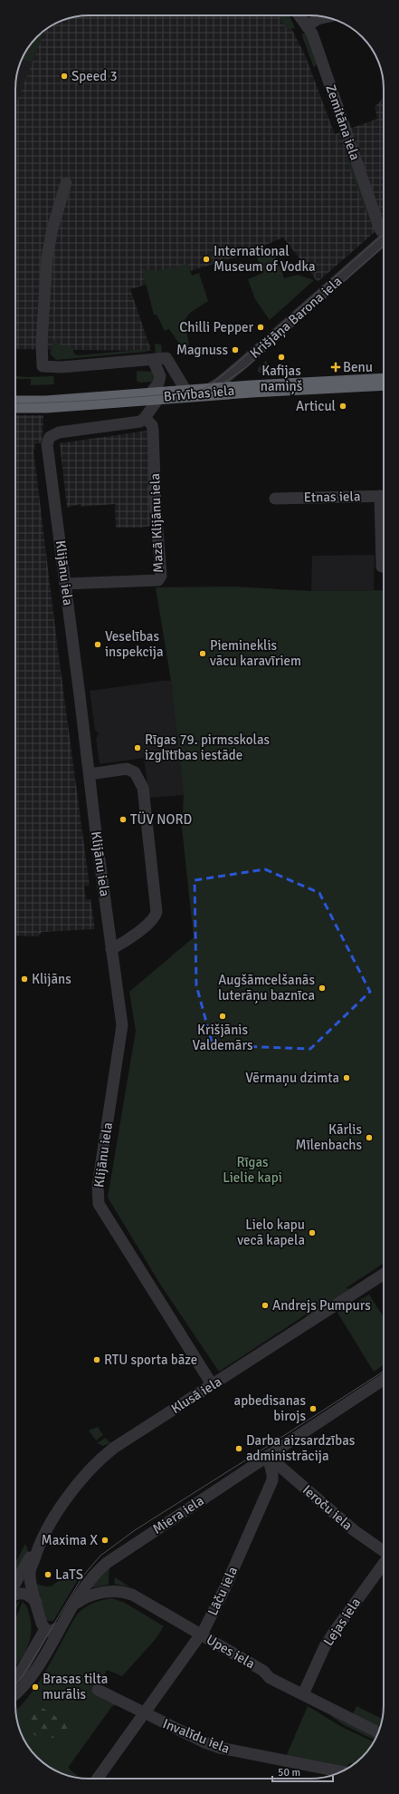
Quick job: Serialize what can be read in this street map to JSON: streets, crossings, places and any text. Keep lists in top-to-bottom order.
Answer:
{
  "streets": {
    "highway": ["Brīvības iela"],
    "street": [
      "Zemitāna iela",
      "Krišjāņa Barona iela",
      "Etnas iela",
      "Mazā Klijānu iela",
      "Klijānu iela",
      "Klusā iela",
      "Ieroču iela",
      "Miera iela",
      "Lāču iela",
      "Lejas iela",
      "Upes iela",
      "Invalīdu iela"
    ]
  },
  "crossings": [
    ["Krišjāņa Barona iela", "Brīvības iela"],
    ["Mazā Klijānu iela", "Klijānu iela"],
    ["Klijānu iela", "Klusā iela"],
    ["Ieroču iela", "Miera iela"],
    ["Ieroču iela", "Lāču iela"],
    ["Miera iela", "Lāču iela"],
    ["Miera iela", "Upes iela"],
    ["Lāču iela", "Upes iela"],
    ["Lāču iela", "Invalīdu iela"],
    ["Lejas iela", "Upes iela"]
  ],
  "parks": ["Rīgas Lielie kapi"],
  "places": {
    "other": [
      "Speed 3",
      "International Museum of Vodka",
      "Chilli Pepper",
      "Magnuss",
      "Kafijas namiņš",
      "Articul",
      "Veselības inspekcija",
      "Piemineklis vācu karavīriem",
      "Rīgas 79. pirmsskolas izglītības iestāde",
      "TÜV NORD",
      "Klijāns",
      "Augšāmcelšanās luterāņu baznīca",
      "Krišjānis Valdemārs",
      "Vērmaņu dzimta",
      "Kārlis Mīlenbachs",
      "Lielo kapu vecā kapela",
      "Andrejs Pumpurs",
      "RTU sporta bāze",
      "apbedisanas birojs",
      "Darba aizsardzības administrācija",
      "Maxima X",
      "LaTS",
      "Brasas tilta murālis"
    ],
    "health": ["Benu"]
  },
  "scale_bar": "50 m"
}
